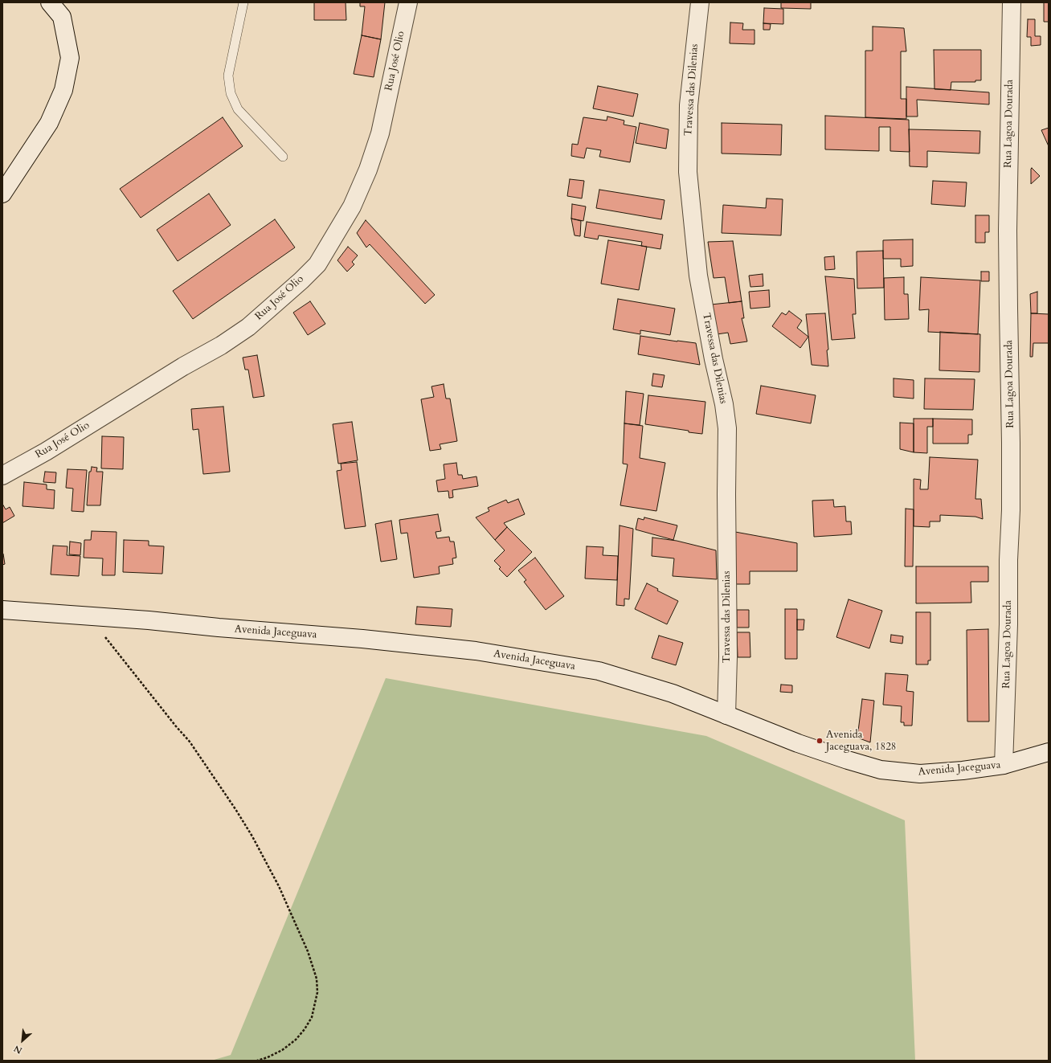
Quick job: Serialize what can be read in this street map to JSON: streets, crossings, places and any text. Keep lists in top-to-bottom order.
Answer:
{
  "streets": {
    "street": [
      "Rua José Olio",
      "Travessa das Dilenias",
      "Rua Lagoa Dourada",
      "Avenida Jaceguava"
    ]
  },
  "crossings": [
    ["Travessa das Dilenias", "Avenida Jaceguava"],
    ["Rua Lagoa Dourada", "Avenida Jaceguava"]
  ],
  "places": ["Avenida Jaceguava, 1828"],
  "north": "bottom left"
}
